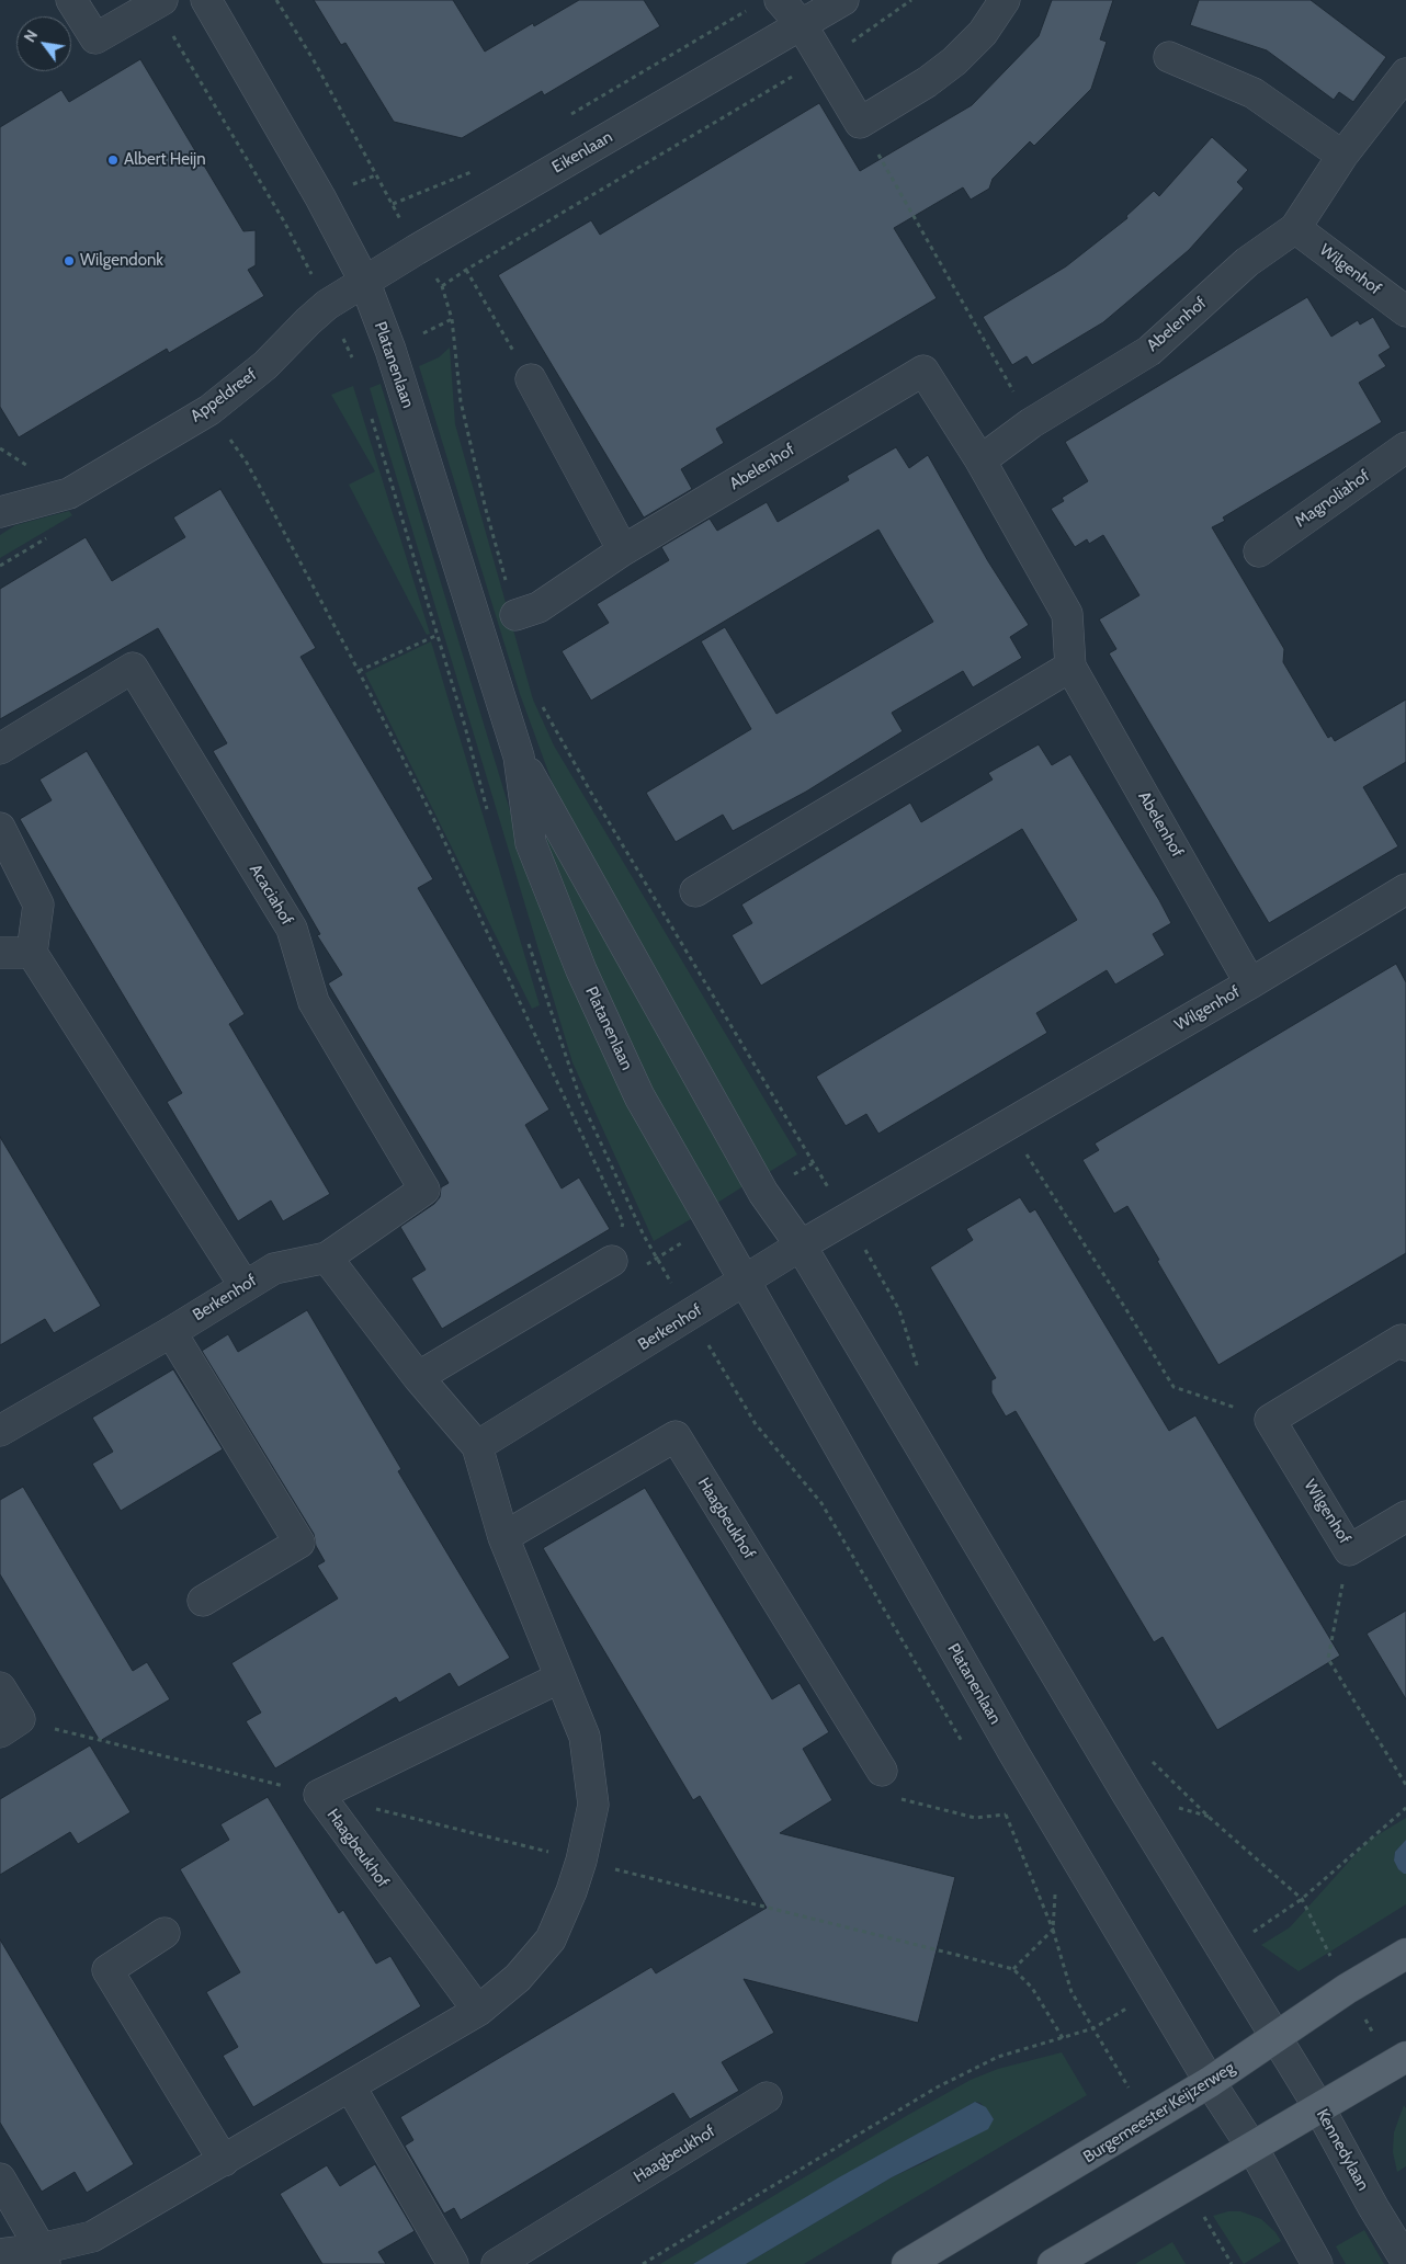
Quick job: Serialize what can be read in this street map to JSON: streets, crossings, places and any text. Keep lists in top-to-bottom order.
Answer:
{
  "streets": {
    "main road": ["Burgemeester Keijzerweg"],
    "street": [
      "Eikenlaan",
      "Wilgenhof",
      "Abelenhof",
      "Platanenlaan",
      "Appeldreef",
      "Magnoliahof",
      "Acaciahof",
      "Berkenhof",
      "Haagbeukhof",
      "Kennedylaan"
    ]
  },
  "crossings": [
    ["Eikenlaan", "Platanenlaan"],
    ["Eikenlaan", "Appeldreef"],
    ["Wilgenhof", "Abelenhof"],
    ["Wilgenhof", "Platanenlaan"],
    ["Platanenlaan", "Appeldreef"],
    ["Platanenlaan", "Berkenhof"],
    ["Platanenlaan", "Burgemeester Keijzerweg"],
    ["Platanenlaan", "Kennedylaan"],
    ["Acaciahof", "Berkenhof"],
    ["Burgemeester Keijzerweg", "Kennedylaan"]
  ],
  "places": ["Albert Heijn", "Wilgendonk"],
  "north": "top left"
}
